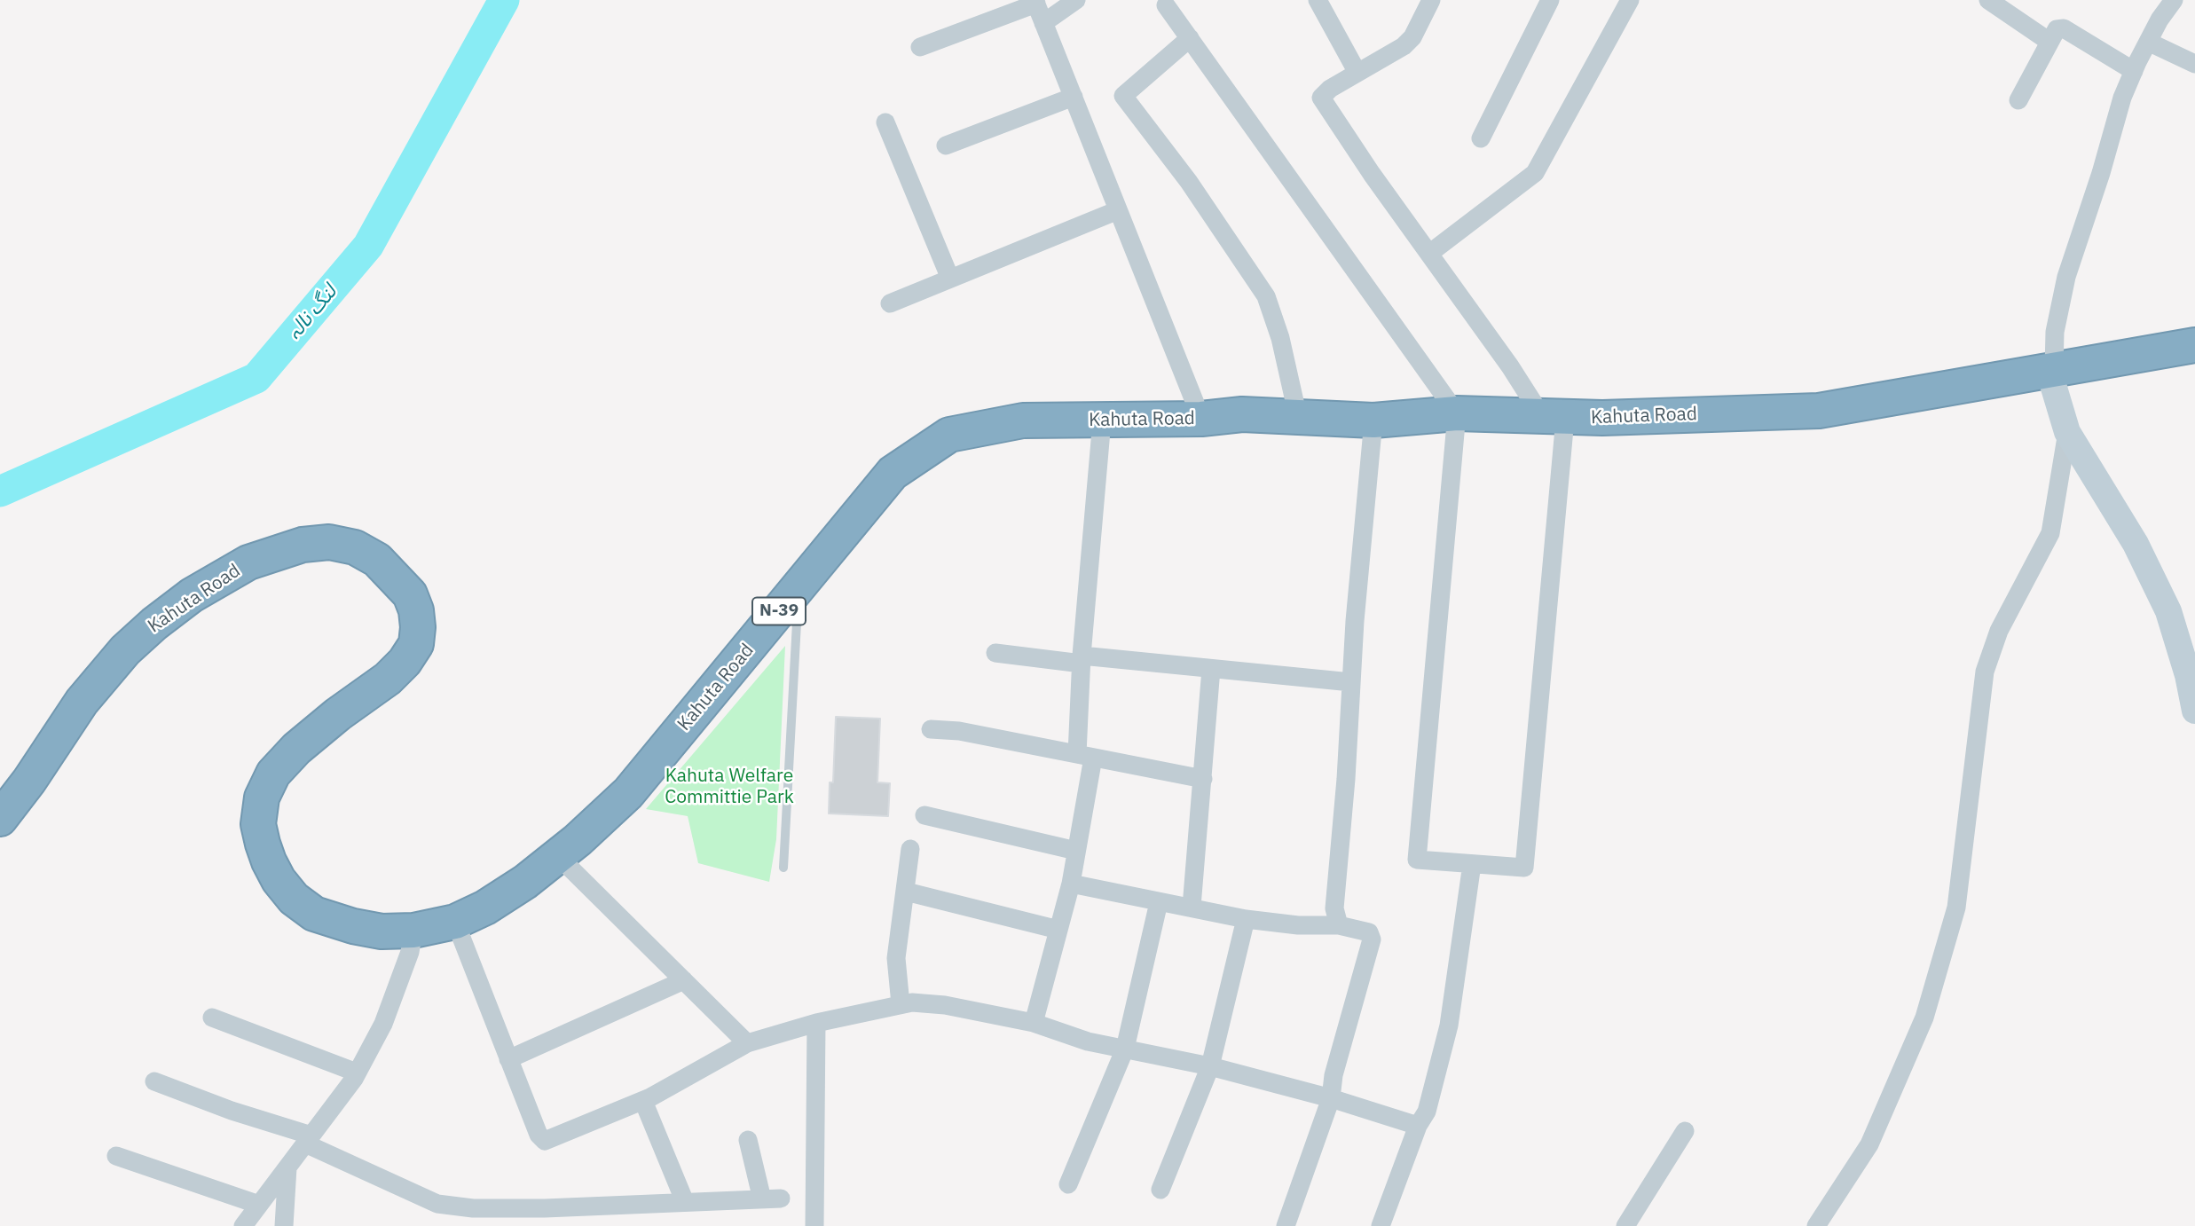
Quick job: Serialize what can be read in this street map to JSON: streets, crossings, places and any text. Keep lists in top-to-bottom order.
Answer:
{
  "streets": {
    "highway": ["Kahuta Road", "N-39"]
  },
  "water": ["لنگ نالہ"],
  "parks": ["Kahuta Welfare Committie Park"]
}
